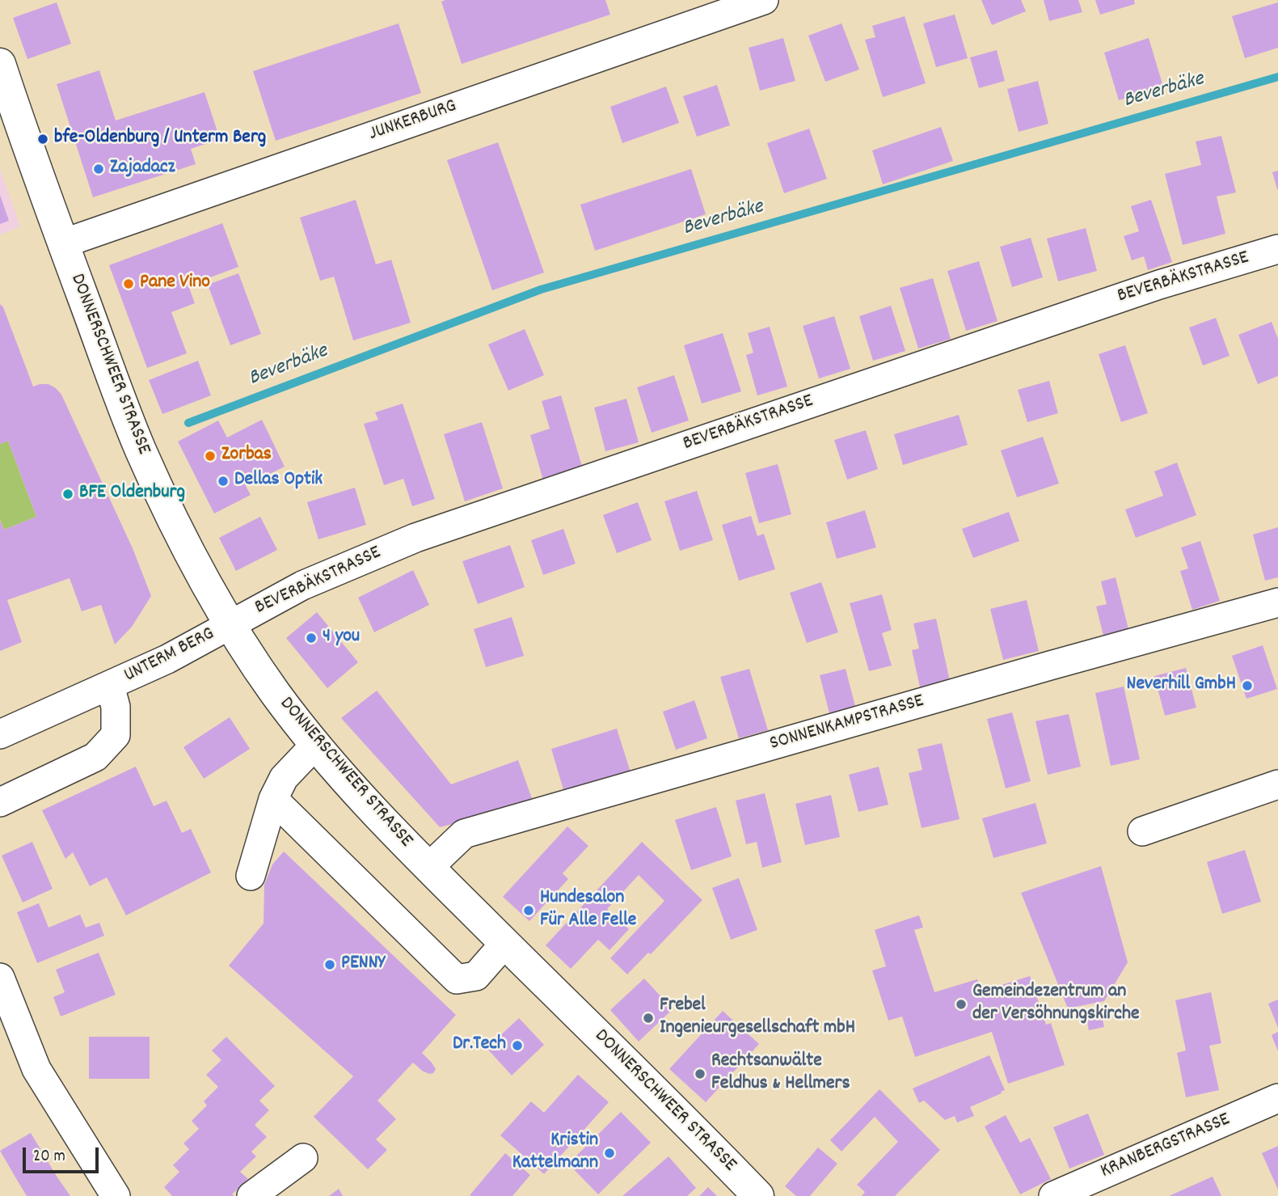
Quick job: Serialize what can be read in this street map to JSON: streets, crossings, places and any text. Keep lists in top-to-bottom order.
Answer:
{
  "streets": {
    "main road": ["DONNERSCHWEER STRASSE"],
    "street": [
      "JUNKERBURG",
      "BEVERBÄKSTRASSE",
      "UNTERM BERG",
      "SONNENKAMPSTRASSE",
      "KRANBERGSTRASSE"
    ]
  },
  "crossings": [
    ["JUNKERBURG", "DONNERSCHWEER STRASSE"],
    ["BEVERBÄKSTRASSE", "DONNERSCHWEER STRASSE"],
    ["BEVERBÄKSTRASSE", "UNTERM BERG"],
    ["DONNERSCHWEER STRASSE", "UNTERM BERG"],
    ["DONNERSCHWEER STRASSE", "SONNENKAMPSTRASSE"]
  ],
  "water": ["Beverbäke"],
  "places": [
    "bfe-Oldenburg / Unterm Berg",
    "Zajadacz",
    "Pane Vino",
    "Zorbas",
    "Dellas Optik",
    "BFE Oldenburg",
    "4 you",
    "Neverhill GmbH",
    "Hundesalon Für Alle Felle",
    "PENNY",
    "Gemeindezentrum an der Versöhnungskirche",
    "Frebel Ingenieurgesellschaft mbH",
    "Dr.Tech",
    "Rechtsanwälte Feldhus & Hellmers",
    "Kristin Kattelmann"
  ],
  "scale_bar": "20 m"
}
